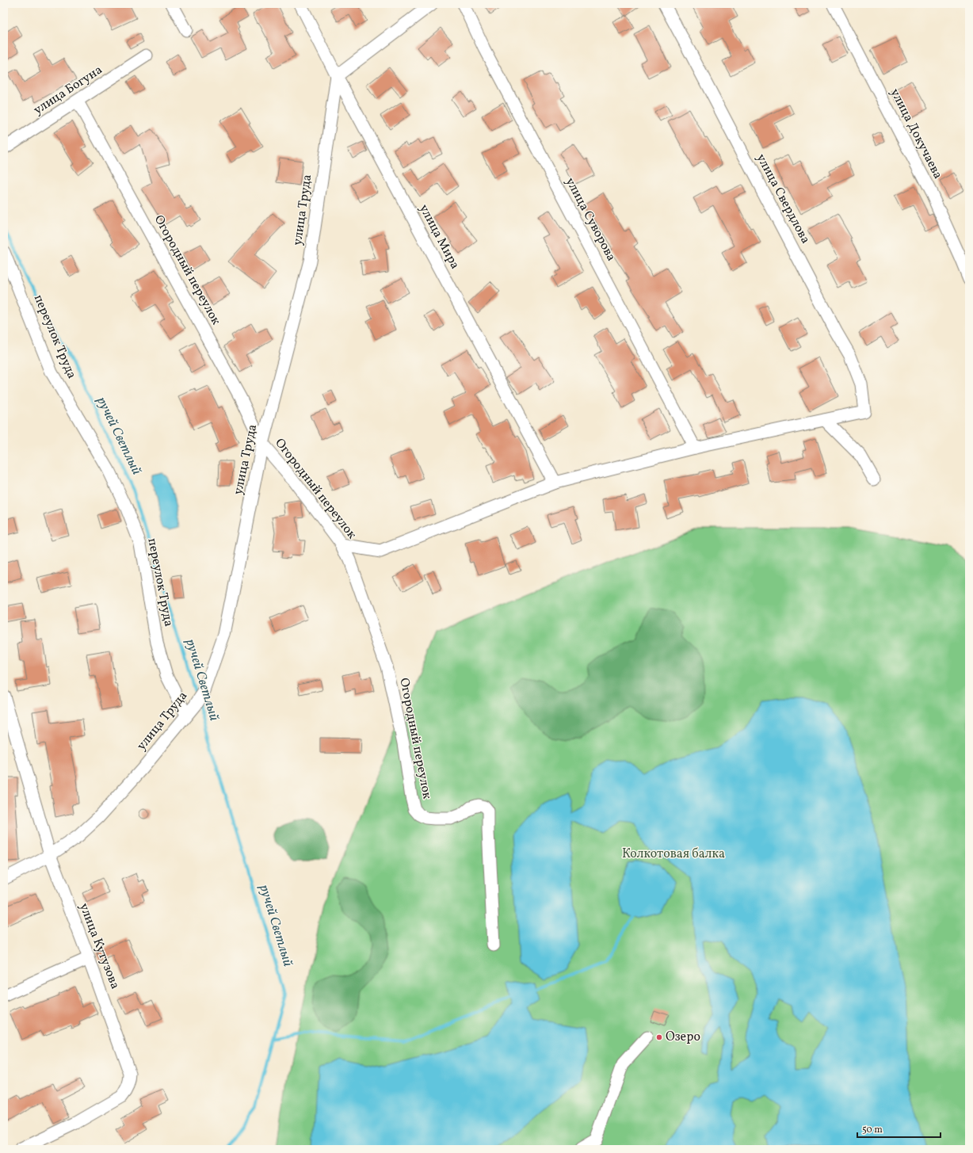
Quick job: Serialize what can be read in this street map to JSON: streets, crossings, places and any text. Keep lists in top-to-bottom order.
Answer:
{
  "streets": {
    "street": [
      "улица Богуна",
      "улица Докучаева",
      "улица Свердлова",
      "улица Труда",
      "улица Суворова",
      "улица Мира",
      "Огородный переулок",
      "переулок Труда",
      "улица Кутузова"
    ]
  },
  "crossings": [
    ["улица Богуна", "Огородный переулок"],
    ["улица Труда", "улица Мира"],
    ["улица Труда", "Огородный переулок"],
    ["улица Труда", "переулок Труда"],
    ["улица Труда", "улица Кутузова"]
  ],
  "water": ["ручей Светлый"],
  "parks": ["Колкотовая балка"],
  "places": ["Озеро"],
  "scale_bar": "50 m"
}
